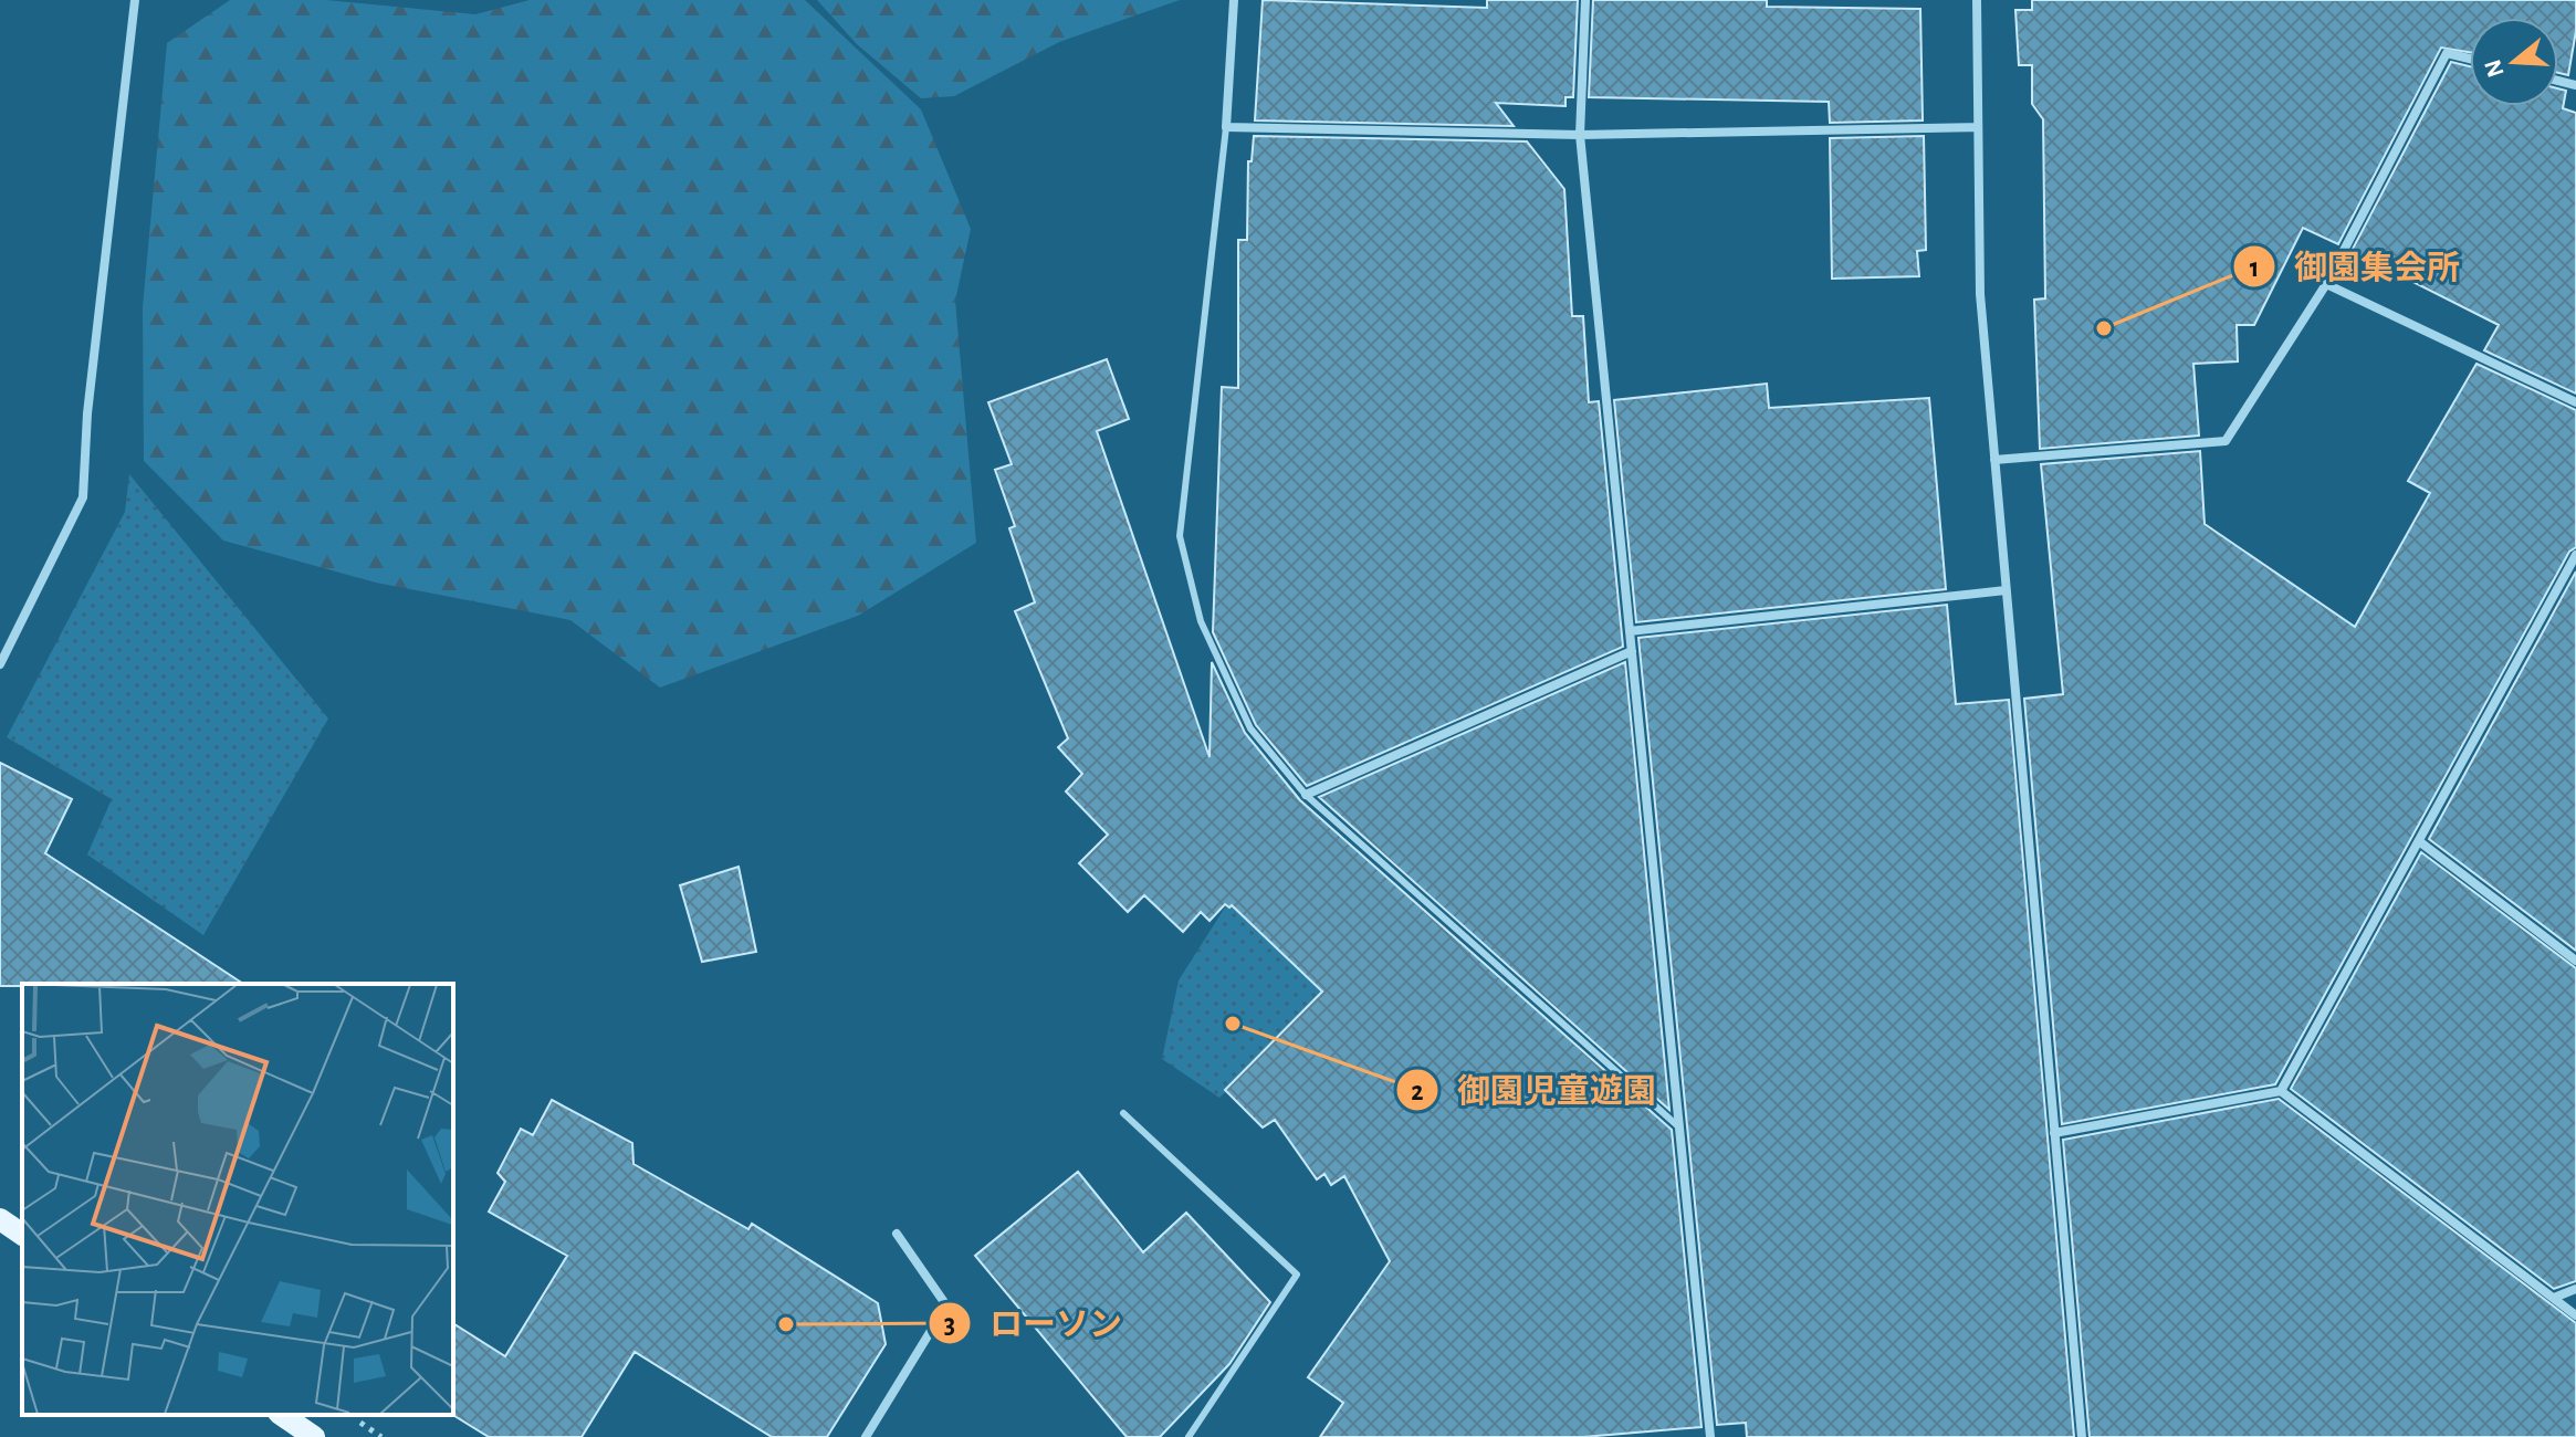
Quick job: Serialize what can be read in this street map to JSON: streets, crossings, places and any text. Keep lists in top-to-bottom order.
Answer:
{
  "places": ["御園集会所", "御園児童遊園", "ローソン"],
  "north": "left"
}
